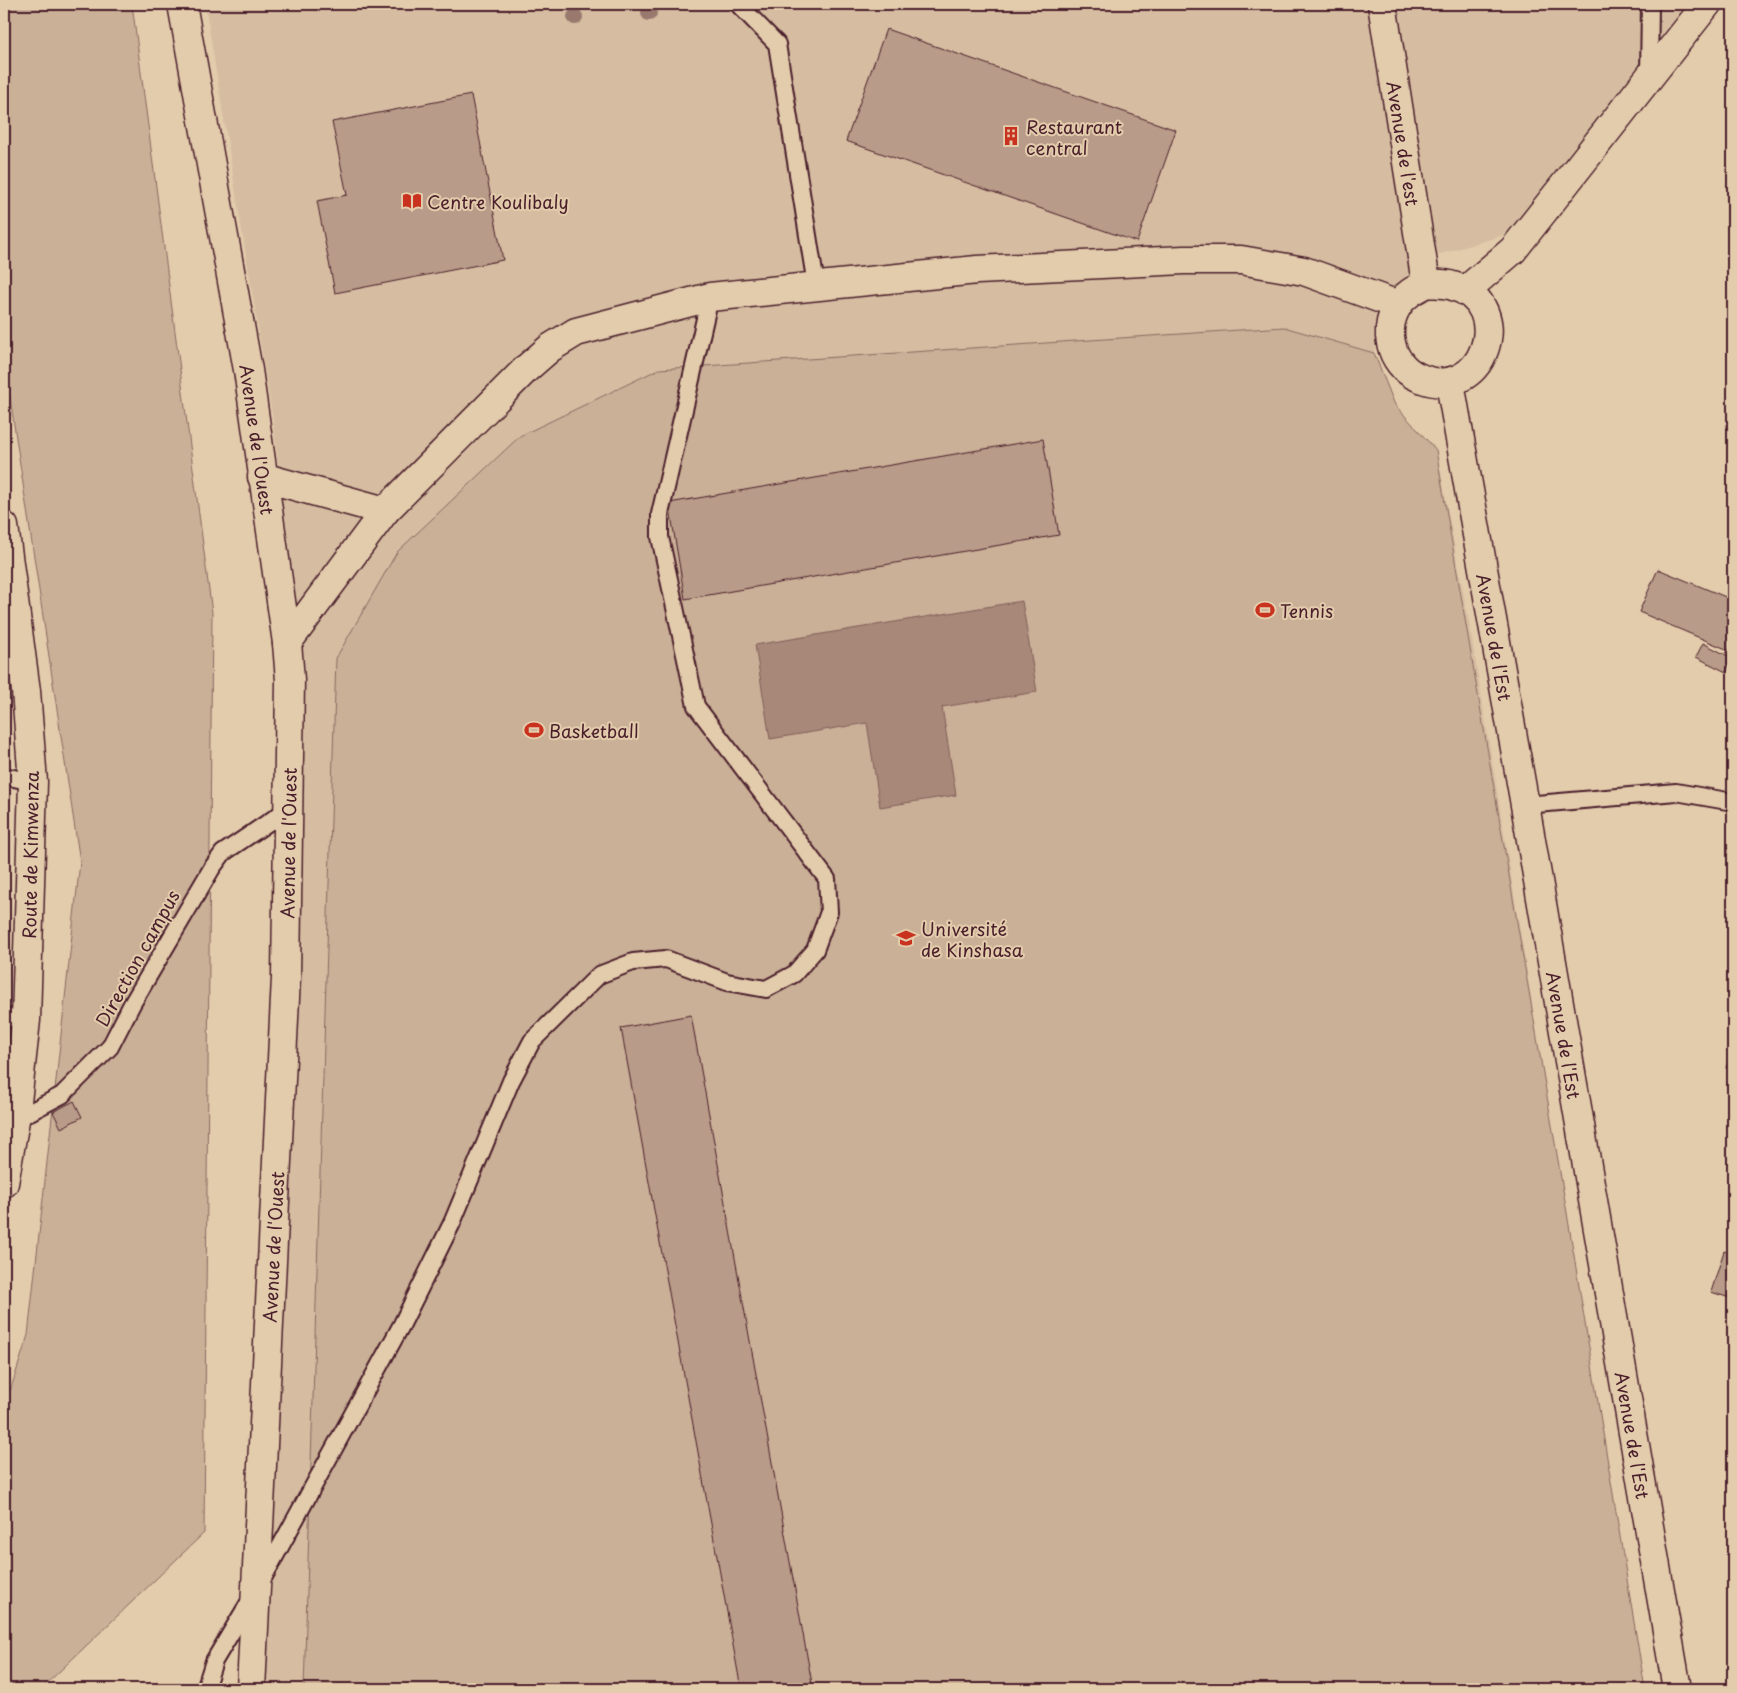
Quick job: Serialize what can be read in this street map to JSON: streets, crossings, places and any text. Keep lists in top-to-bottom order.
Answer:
{
  "streets": {
    "street": [
      "Avenue de l'est",
      "Avenue de l'Ouest",
      "Avenue de l'Est",
      "Route de Kimwenza"
    ],
    "lane": ["Direction campus"]
  },
  "crossings": [
    ["Avenue de l'est", "Avenue de l'Est"],
    ["Avenue de l'Ouest", "Direction campus"],
    ["Route de Kimwenza", "Direction campus"]
  ],
  "places": {
    "building": ["Restaurant central"],
    "library": ["Centre Koulibaly"],
    "sports": ["Tennis", "Basketball"],
    "school or university": ["Université de Kinshasa"]
  }
}
